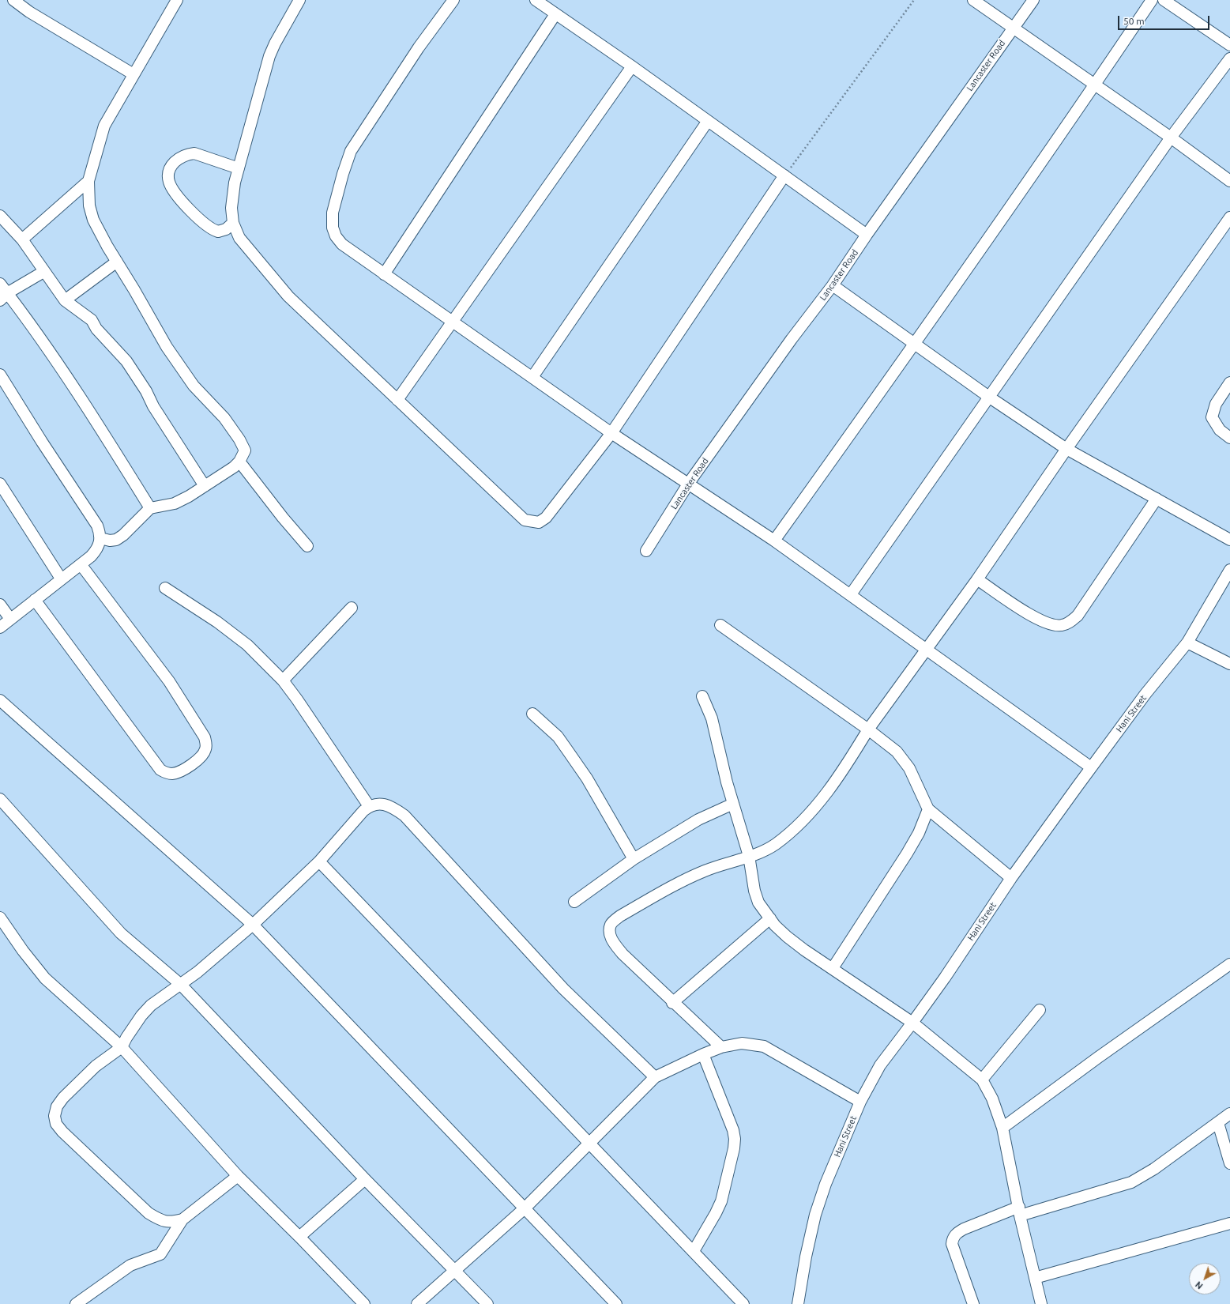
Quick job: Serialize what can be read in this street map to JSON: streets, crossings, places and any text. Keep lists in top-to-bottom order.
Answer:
{
  "streets": {
    "street": ["Lancaster Road", "Hani Street"]
  },
  "scale_bar": "50 m",
  "north": "bottom left"
}
